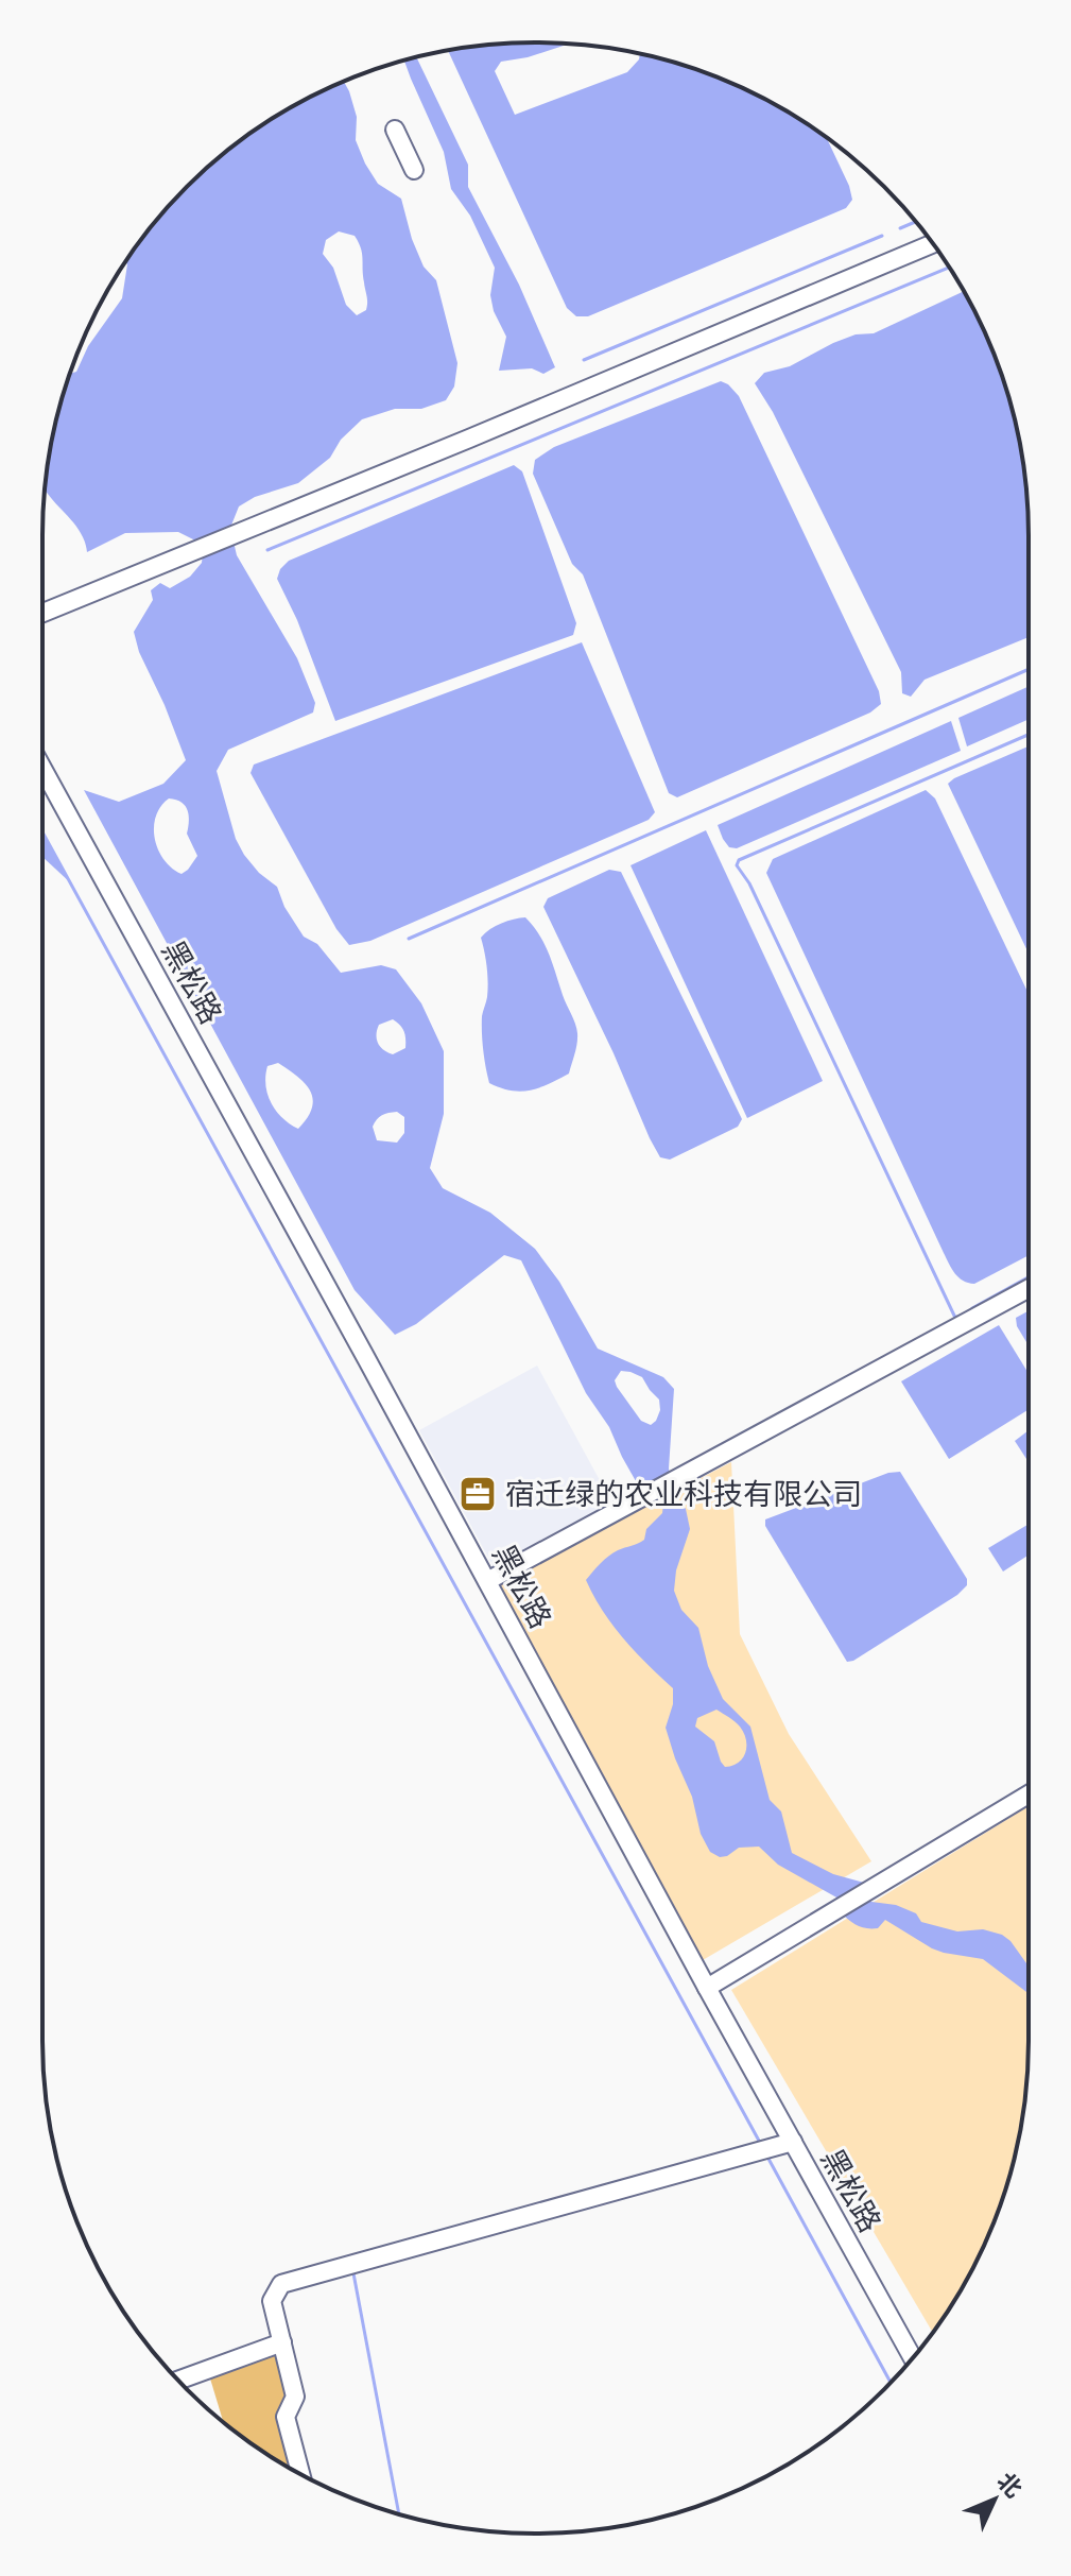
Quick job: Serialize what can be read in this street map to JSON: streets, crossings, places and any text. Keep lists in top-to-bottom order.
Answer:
{
  "streets": {
    "street": ["黑松路"]
  },
  "places": {
    "office": ["宿迁绿的农业科技有限公司"]
  },
  "north": "top right"
}
